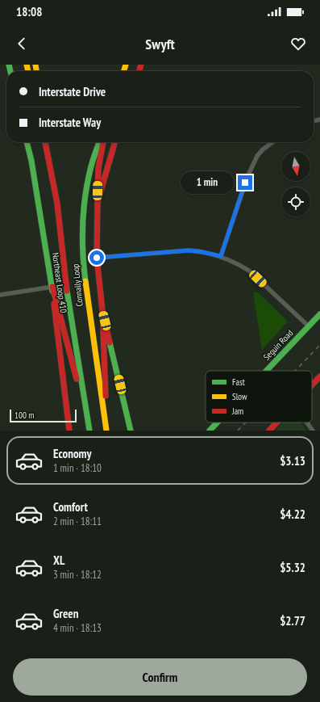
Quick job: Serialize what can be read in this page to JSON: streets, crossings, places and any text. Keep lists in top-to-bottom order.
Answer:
{
  "streets": {
    "main road": ["Northeast Loop 410", "Connally Loop", "Seguin Road"]
  },
  "legend": ["Fast", "Slow", "Jam"],
  "scale_bar": "100 m",
  "north": "bottom",
  "page": {
    "status": "18:08",
    "header": "Swyft",
    "banner": ["Interstate Drive", "Interstate Way"],
    "bubble": "1 min",
    "scale": "100 m",
    "list": [
      {
        "name": "Economy",
        "note": "1 min · 18:10",
        "value": "$3.13"
      },
      {
        "name": "Comfort",
        "note": "2 min · 18:11",
        "value": "$4.22"
      },
      {
        "name": "XL",
        "note": "3 min · 18:12",
        "value": "$5.32"
      },
      {
        "name": "Green",
        "note": "4 min · 18:13",
        "value": "$2.77"
      }
    ],
    "buttons": "Confirm"
  }
}
